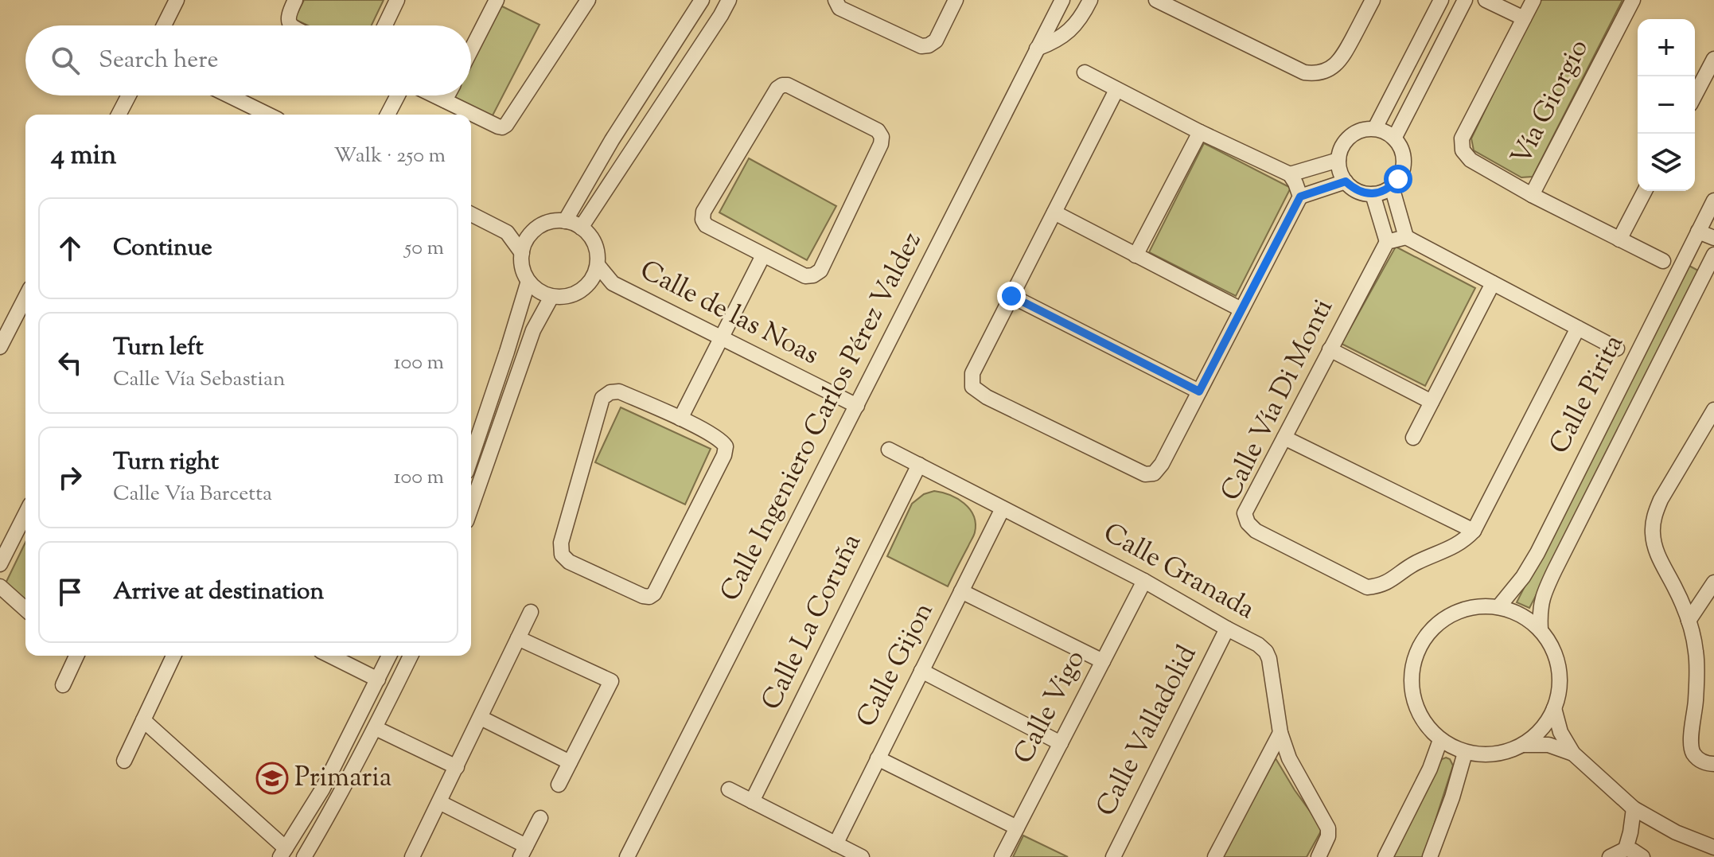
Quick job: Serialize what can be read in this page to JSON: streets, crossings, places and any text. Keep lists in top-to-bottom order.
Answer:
{
  "streets": {
    "street": [
      "Vía Giorgio",
      "Calle de las Noas",
      "Calle Pirita",
      "Calle Vía Di Monti",
      "Calle Ingeniero Carlos Pérez Valdez",
      "Calle Granada",
      "Calle La Coruña",
      "Calle Gijon",
      "Calle Vigo",
      "Calle Valladolid"
    ]
  },
  "crossings": [
    ["Calle de las Noas", "Calle Ingeniero Carlos Pérez Valdez"],
    ["Calle Granada", "Calle La Coruña"],
    ["Calle Granada", "Calle Gijon"],
    ["Calle Granada", "Calle Vigo"],
    ["Calle Granada", "Calle Valladolid"]
  ],
  "places": {
    "school or university": ["Primaria"]
  },
  "page": {
    "map_buttons": ["+", "−"],
    "search": "Search here",
    "heading": ["4 min", "Walk · 250 m"],
    "list": [
      ["Continue", "50 m"],
      ["Turn left", "Calle Vía Sebastian", "100 m"],
      ["Turn right", "Calle Vía Barcetta", "100 m"],
      "Arrive at destination"
    ]
  }
}
